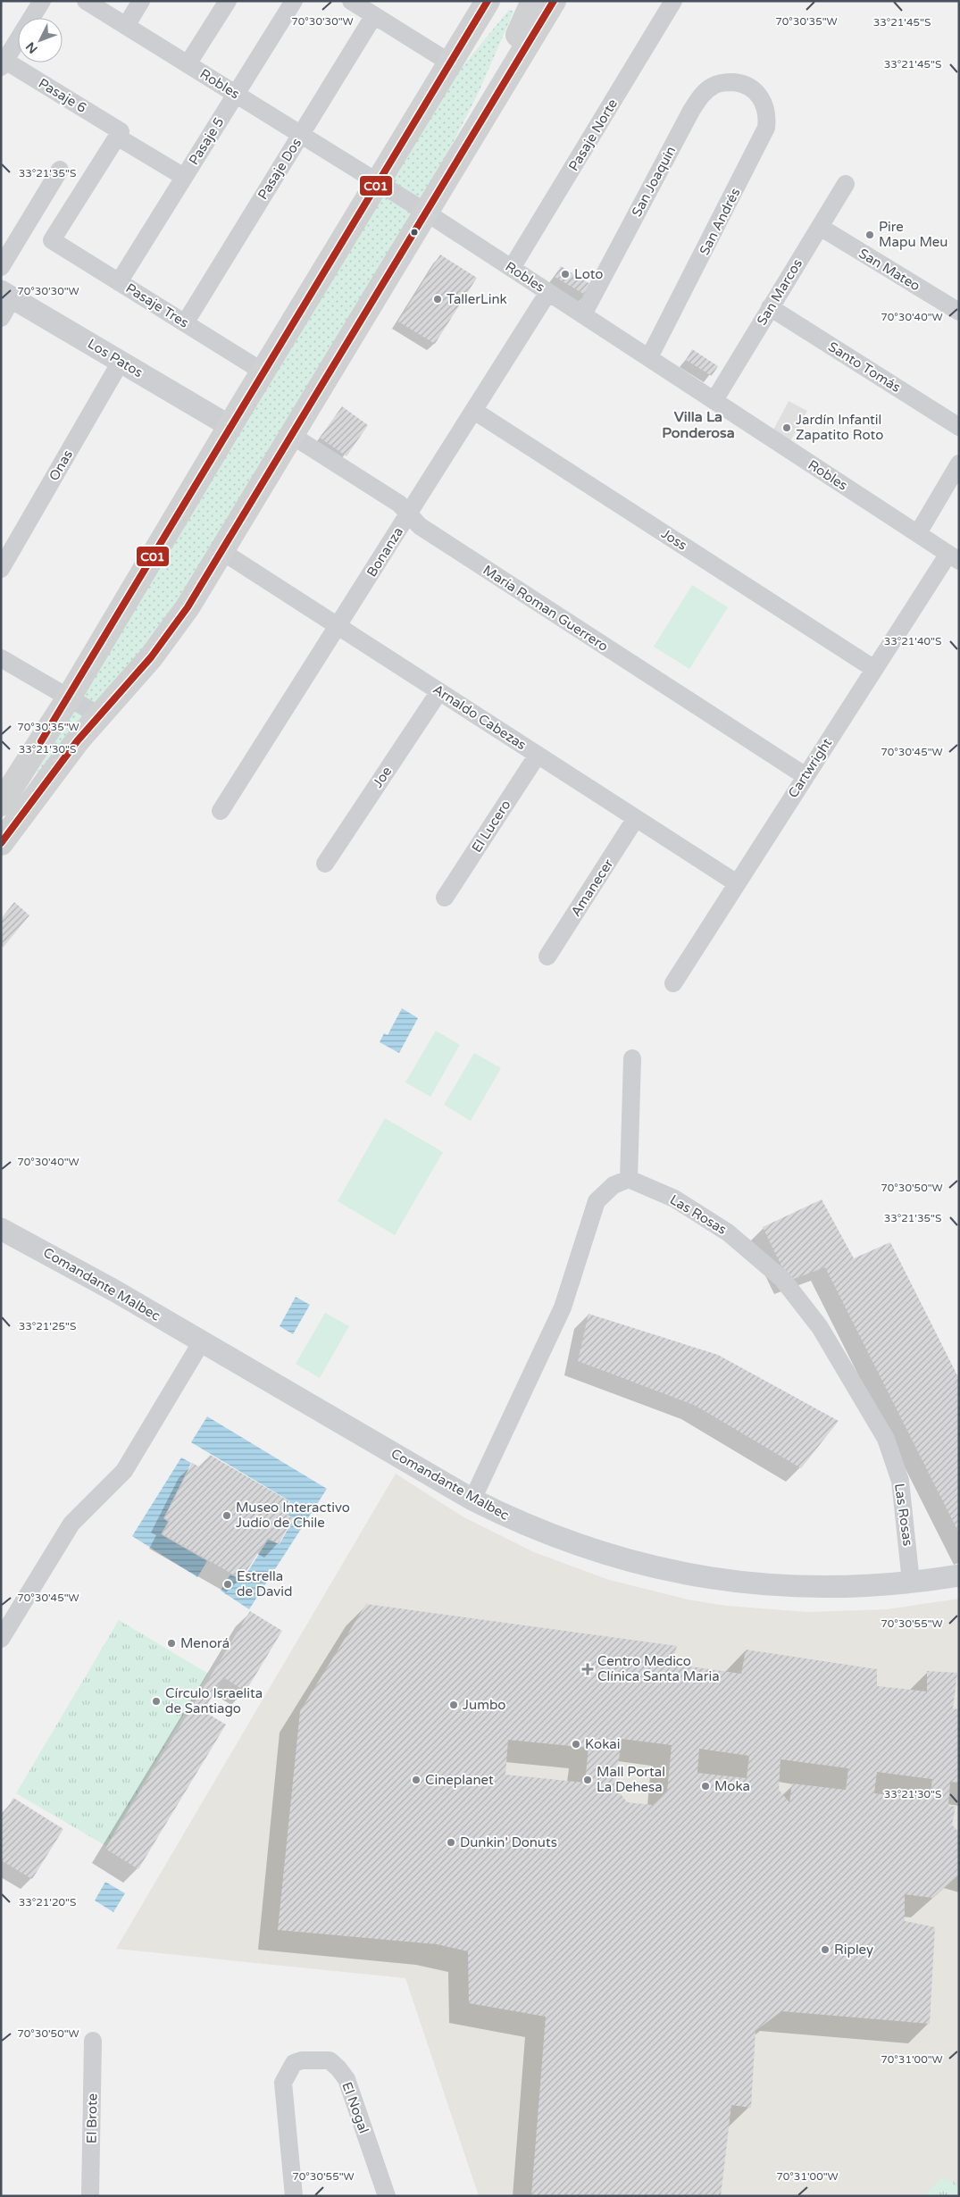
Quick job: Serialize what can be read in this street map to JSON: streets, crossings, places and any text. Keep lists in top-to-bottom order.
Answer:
{
  "streets": {
    "street": [
      "Robles",
      "Pasaje 6",
      "Pasaje Norte",
      "Pasaje 5",
      "Pasaje Dos",
      "San Joaquín",
      "San Andrés",
      "San Mateo",
      "San Marcos",
      "Pasaje Tres",
      "Los Patos",
      "Santo Tomás",
      "Onas",
      "Joss",
      "Bonanza",
      "María Roman Guerrero",
      "Arnaldo Cabezas",
      "Cartwright",
      "Joe",
      "El Lucero",
      "Amanecer",
      "Las Rosas",
      "Comandante Malbec",
      "El Nogal",
      "El Brote"
    ]
  },
  "crossings": [
    ["Robles", "Pasaje Norte"],
    ["Robles", "Pasaje 5"],
    ["Robles", "Pasaje Dos"],
    ["Robles", "San Joaquín"],
    ["Robles", "San Andrés"],
    ["Robles", "San Marcos"],
    ["Robles", "Bonanza"],
    ["Robles", "Cartwright"],
    ["Pasaje 6", "Pasaje 5"],
    ["Pasaje 6", "Pasaje Tres"],
    ["Pasaje 5", "Pasaje Tres"],
    ["Pasaje Dos", "Pasaje Tres"],
    ["San Joaquín", "San Andrés"],
    ["San Mateo", "San Marcos"],
    ["San Marcos", "Santo Tomás"],
    ["Los Patos", "Onas"],
    ["Joss", "Bonanza"],
    ["Joss", "Cartwright"],
    ["Bonanza", "María Roman Guerrero"],
    ["Bonanza", "Arnaldo Cabezas"],
    ["María Roman Guerrero", "Cartwright"],
    ["Arnaldo Cabezas", "Cartwright"],
    ["Arnaldo Cabezas", "Joe"],
    ["Arnaldo Cabezas", "El Lucero"],
    ["Arnaldo Cabezas", "Amanecer"],
    ["Las Rosas", "Comandante Malbec"]
  ],
  "districts": ["Villa La Ponderosa"],
  "places": {
    "other": [
      "Pire Mapu Meu",
      "Loto",
      "TallerLink",
      "Jardín Infantil Zapatito Roto",
      "Museo Interactivo Judío de Chile",
      "Estrella de David",
      "Menorá",
      "Círculo Israelita de Santiago",
      "Jumbo",
      "Kokai",
      "Cineplanet",
      "Mall Portal La Dehesa",
      "Moka",
      "Dunkin' Donuts",
      "Ripley"
    ],
    "health": ["Centro Medico Clínica Santa Maria"]
  },
  "lines": ["transit line C01"],
  "north": "bottom left",
  "coordinates": [
    "70°30'30\"W",
    "70°30'35\"W",
    "33°21'45\"S",
    "33°21'35\"S",
    "70°30'40\"W",
    "33°21'40\"S",
    "33°21'30\"S",
    "70°30'45\"W",
    "70°30'50\"W",
    "33°21'25\"S",
    "70°30'55\"W",
    "33°21'20\"S",
    "70°31'00\"W"
  ]
}
